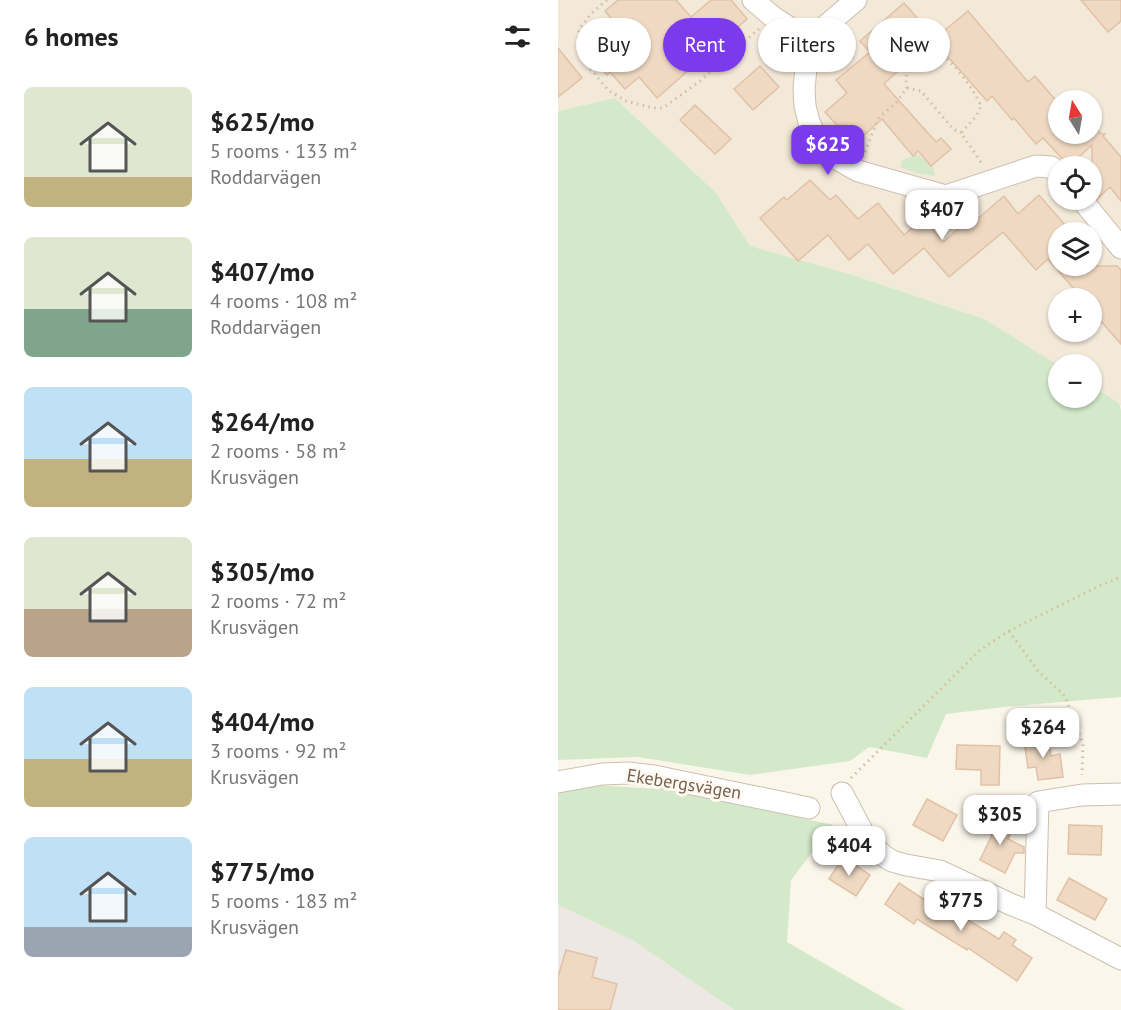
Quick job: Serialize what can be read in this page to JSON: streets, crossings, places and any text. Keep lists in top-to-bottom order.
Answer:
{
  "streets": {
    "street": ["Ekebergsvägen"]
  },
  "north": "top",
  "page": {
    "heading": "6 homes",
    "chip": [
      "Buy",
      "Rent",
      "Filters",
      "New"
    ],
    "list": [
      {
        "name": "$625/mo",
        "note": "5 rooms · 133 m² · Roddarvägen"
      },
      {
        "name": "$407/mo",
        "note": "4 rooms · 108 m² · Roddarvägen"
      },
      {
        "name": "$264/mo",
        "note": "2 rooms · 58 m² · Krusvägen"
      },
      {
        "name": "$305/mo",
        "note": "2 rooms · 72 m² · Krusvägen"
      },
      {
        "name": "$404/mo",
        "note": "3 rooms · 92 m² · Krusvägen"
      },
      {
        "name": "$775/mo",
        "note": "5 rooms · 183 m² · Krusvägen"
      }
    ],
    "map_buttons": ["+", "−"],
    "price": [
      "$625",
      "$407",
      "$264",
      "$305",
      "$404",
      "$775"
    ]
  }
}
